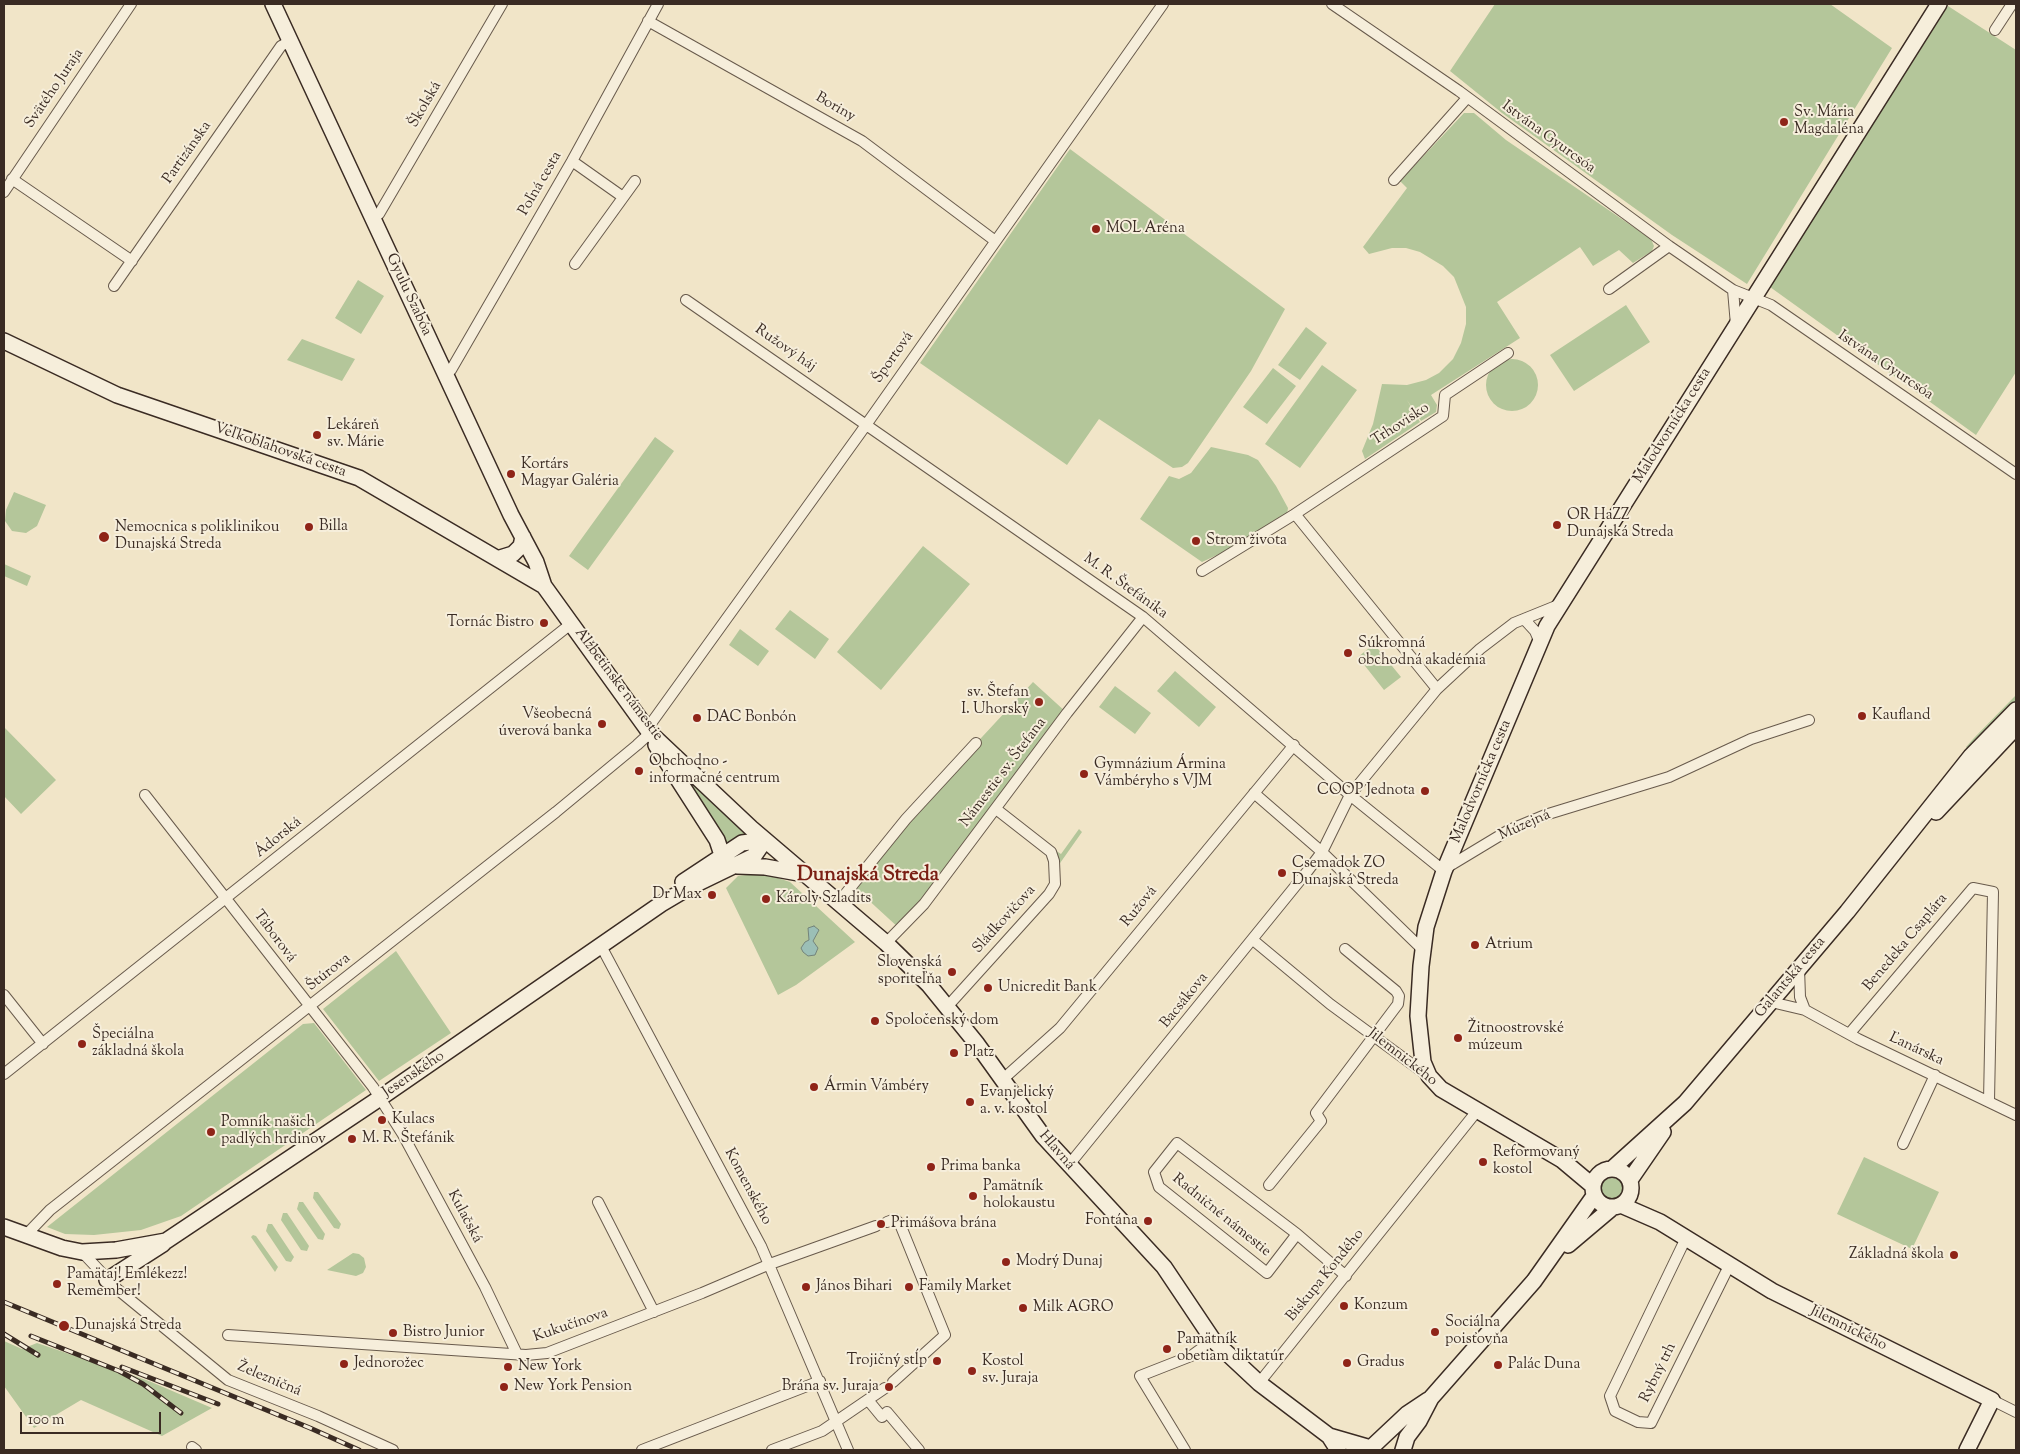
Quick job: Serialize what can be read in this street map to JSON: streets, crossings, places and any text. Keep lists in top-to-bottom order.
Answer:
{
  "streets": {
    "street": [
      "Svätého Juraja",
      "Školská",
      "Boriny",
      "Istvána Gyurcsóa",
      "Partizánska",
      "Poľná cesta",
      "Gyulu Szabóa",
      "Ružový háj",
      "Športová",
      "Trhovisko",
      "Malodvornícka cesta",
      "Veľkoblahovská cesta",
      "M. R. Štefánika",
      "Alžbetínske námestie",
      "Námestie sv. Štefana",
      "Múzejná",
      "Ádorská",
      "Ružová",
      "Sládkovičova",
      "Táborová",
      "Benedeka Csaplára",
      "Štúrova",
      "Galantská cesta",
      "Bacsákova",
      "Ľanárska",
      "Jilemnického",
      "Jesenského",
      "Hlavná",
      "Komenského",
      "Radničné námestie",
      "Kulačská",
      "Biskupa Kondého",
      "Kukučínova",
      "Rybný trh",
      "Železničná"
    ]
  },
  "crossings": [
    ["Školská", "Gyulu Szabóa"],
    ["Boriny", "Poľná cesta"],
    ["Boriny", "Športová"],
    ["Istvána Gyurcsóa", "Malodvornícka cesta"],
    ["Partizánska", "Gyulu Szabóa"],
    ["Poľná cesta", "Gyulu Szabóa"],
    ["Gyulu Szabóa", "Veľkoblahovská cesta"],
    ["Gyulu Szabóa", "Alžbetínske námestie"],
    ["Ružový háj", "Športová"],
    ["Ružový háj", "M. R. Štefánika"],
    ["Športová", "M. R. Štefánika"],
    ["Športová", "Alžbetínske námestie"],
    ["Športová", "Štúrova"],
    ["Malodvornícka cesta", "Múzejná"],
    ["Veľkoblahovská cesta", "Alžbetínske námestie"],
    ["M. R. Štefánika", "Námestie sv. Štefana"],
    ["M. R. Štefánika", "Ružová"],
    ["M. R. Štefánika", "Bacsákova"],
    ["Alžbetínske námestie", "Ádorská"],
    ["Alžbetínske námestie", "Štúrova"],
    ["Alžbetínske námestie", "Jesenského"],
    ["Alžbetínske námestie", "Hlavná"],
    ["Námestie sv. Štefana", "Sládkovičova"],
    ["Námestie sv. Štefana", "Hlavná"],
    ["Ádorská", "Táborová"],
    ["Ružová", "Hlavná"],
    ["Sládkovičova", "Hlavná"],
    ["Táborová", "Štúrova"],
    ["Táborová", "Jesenského"],
    ["Táborová", "Kulačská"],
    ["Benedeka Csaplára", "Ľanárska"],
    ["Štúrova", "Jesenského"],
    ["Galantská cesta", "Ľanárska"],
    ["Galantská cesta", "Jilemnického"],
    ["Bacsákova", "Jilemnického"],
    ["Bacsákova", "Hlavná"],
    ["Jilemnického", "Biskupa Kondého"],
    ["Jilemnického", "Rybný trh"],
    ["Jesenského", "Hlavná"],
    ["Jesenského", "Komenského"],
    ["Jesenského", "Kulačská"],
    ["Jesenského", "Železničná"],
    ["Hlavná", "Biskupa Kondého"],
    ["Komenského", "Kukučínova"],
    ["Radničné námestie", "Biskupa Kondého"],
    ["Kulačská", "Kukučínova"]
  ],
  "districts": ["Dunajská Streda"],
  "places": [
    "Sv. Mária Magdaléna",
    "MOL Aréna",
    "Lekáreň sv. Márie",
    "Kortárs Magyar Galéria",
    "OR HaZZ Dunajská Streda",
    "Billa",
    "Nemocnica s poliklinikou Dunajská Streda",
    "Strom života",
    "Tornác Bistro",
    "Súkromná obchodná akadémia",
    "sv. Štefan I. Uhorský",
    "Kaufland",
    "DAC Bonbón",
    "Všeobecná úverová banka",
    "Obchodno - informačné centrum",
    "Gymnázium Ármina Vámbéryho s VJM",
    "COOP Jednota",
    "Csemadok ZO Dunajská Streda",
    "Dr Max",
    "Károly Szladits",
    "Atrium",
    "Slovenská sporiteľňa",
    "Unicredit Bank",
    "Spoločenský dom",
    "Žitnoostrovské múzeum",
    "Špeciálna základná škola",
    "Platz",
    "Ármin Vámbéry",
    "Evanjelický a. v. kostol",
    "Kulacs",
    "Pomník našich padlých hrdinov",
    "M. R. Štefánik",
    "Reformovaný kostol",
    "Prima banka",
    "Pamätník holokaustu",
    "Fontána",
    "Primášova brána",
    "Základná škola",
    "Modrý Dunaj",
    "Pamätaj! Emlékezz! Remember!",
    "János Bihari",
    "Family Market",
    "Konzum",
    "Milk AGRO",
    "Dunajská Streda",
    "Sociálna poisťovňa",
    "Bistro Junior",
    "Pamätník obetiam diktatúr",
    "Trojičný stĺp",
    "Gradus",
    "Jednorožec",
    "Palác Duna",
    "New York",
    "Kostol sv. Juraja",
    "New York Pension",
    "Brána sv. Juraja"
  ],
  "scale_bar": "100 m"
}
